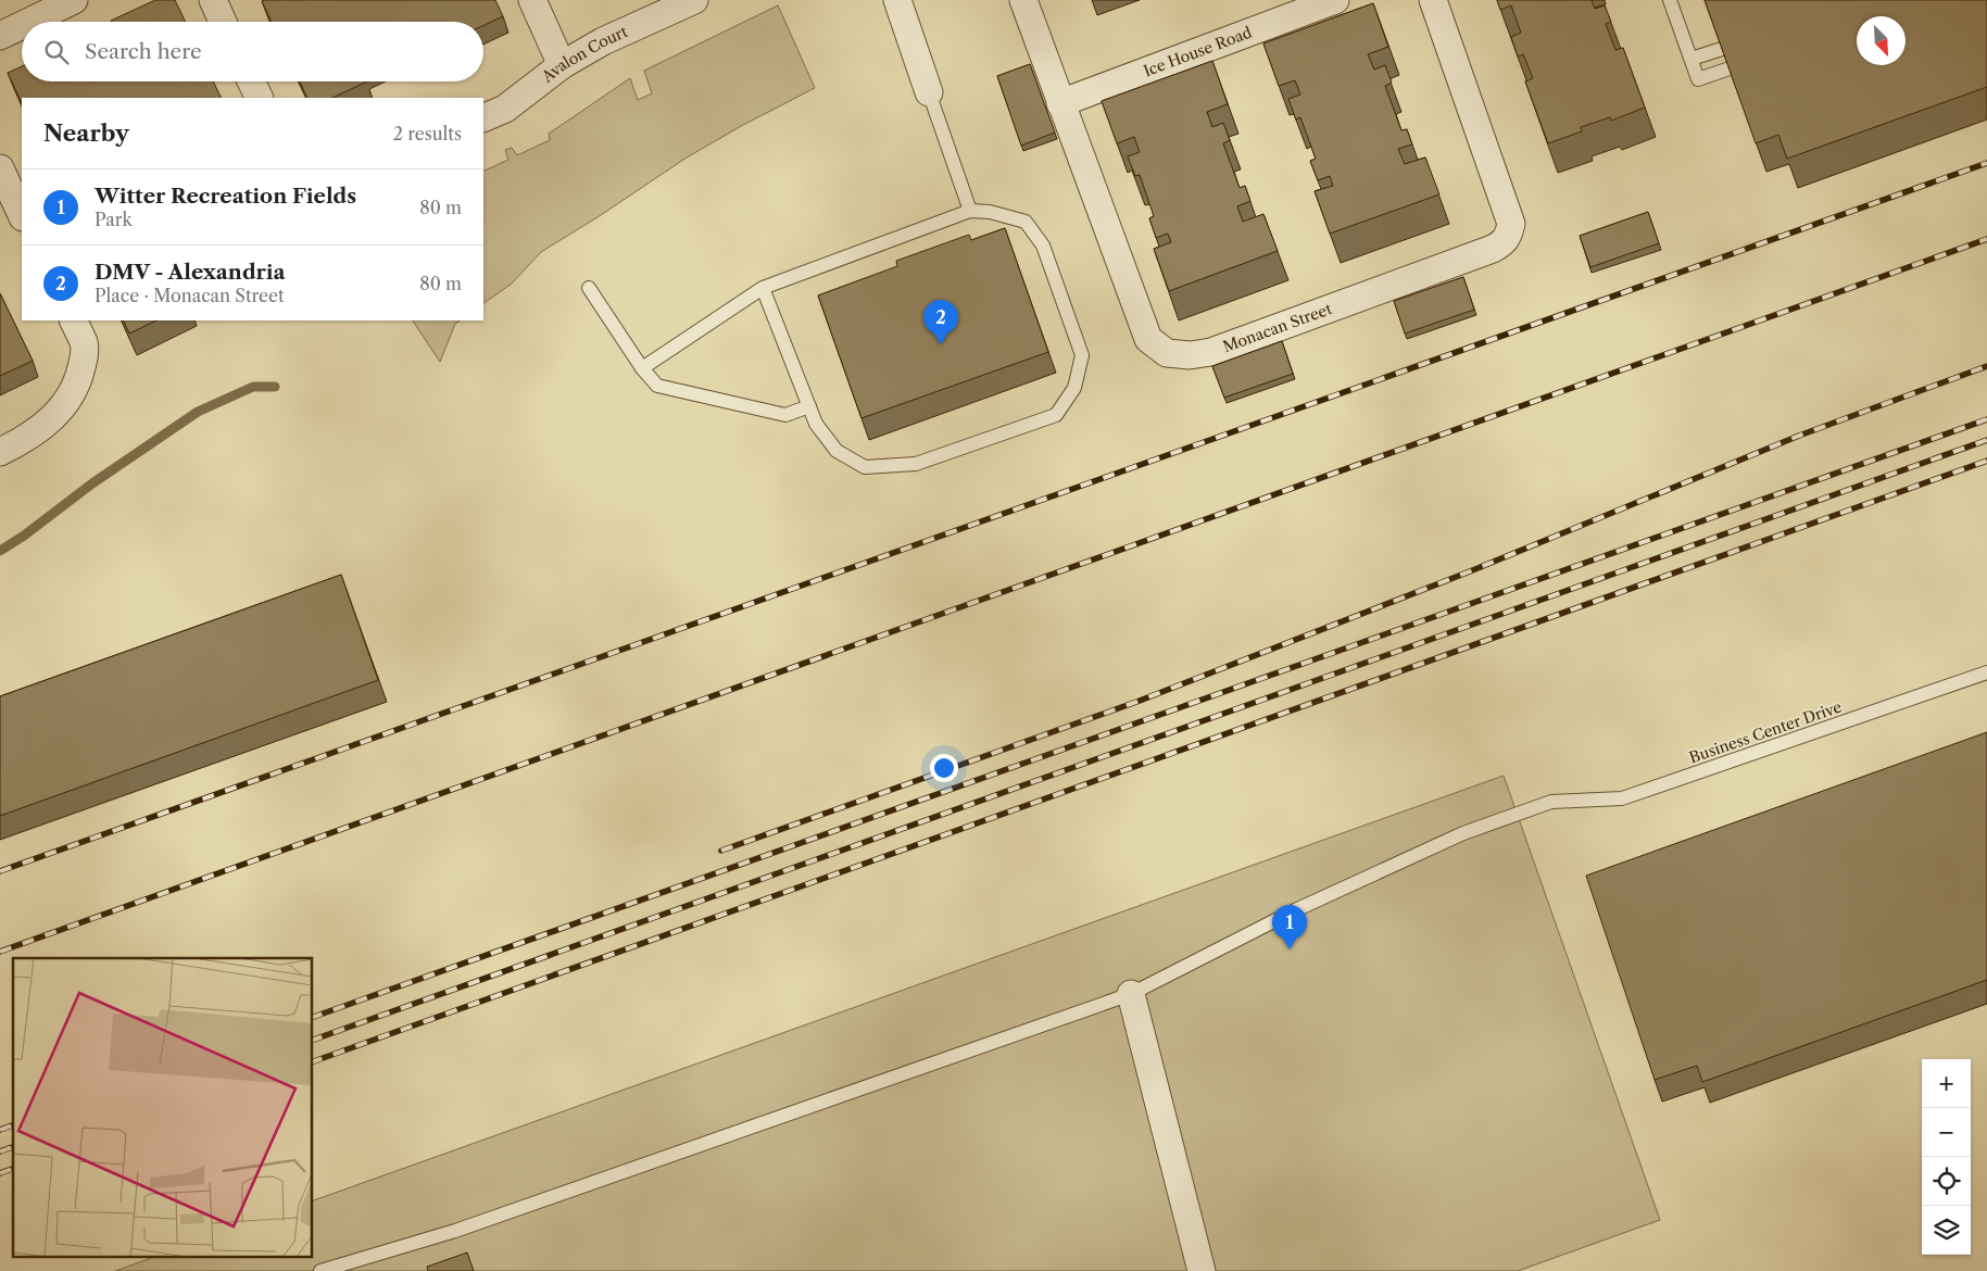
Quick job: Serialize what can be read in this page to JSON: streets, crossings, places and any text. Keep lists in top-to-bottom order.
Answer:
{
  "streets": {
    "street": ["Ice House Road", "Avalon Court", "Monacan Street"],
    "lane": ["Business Center Drive"]
  },
  "crossings": [
    ["Ice House Road", "Monacan Street"]
  ],
  "north": "bottom right",
  "page": {
    "search": "Search here",
    "heading": ["Nearby", "2 results"],
    "list": [
      {
        "mark": "1",
        "name": "Witter Recreation Fields",
        "note": "Park",
        "value": "80 m"
      },
      {
        "mark": "2",
        "name": "DMV - Alexandria",
        "note": "Place · Monacan Street",
        "value": "80 m"
      }
    ],
    "pins": ["2", "1"],
    "map_buttons": ["+", "−"]
  }
}
